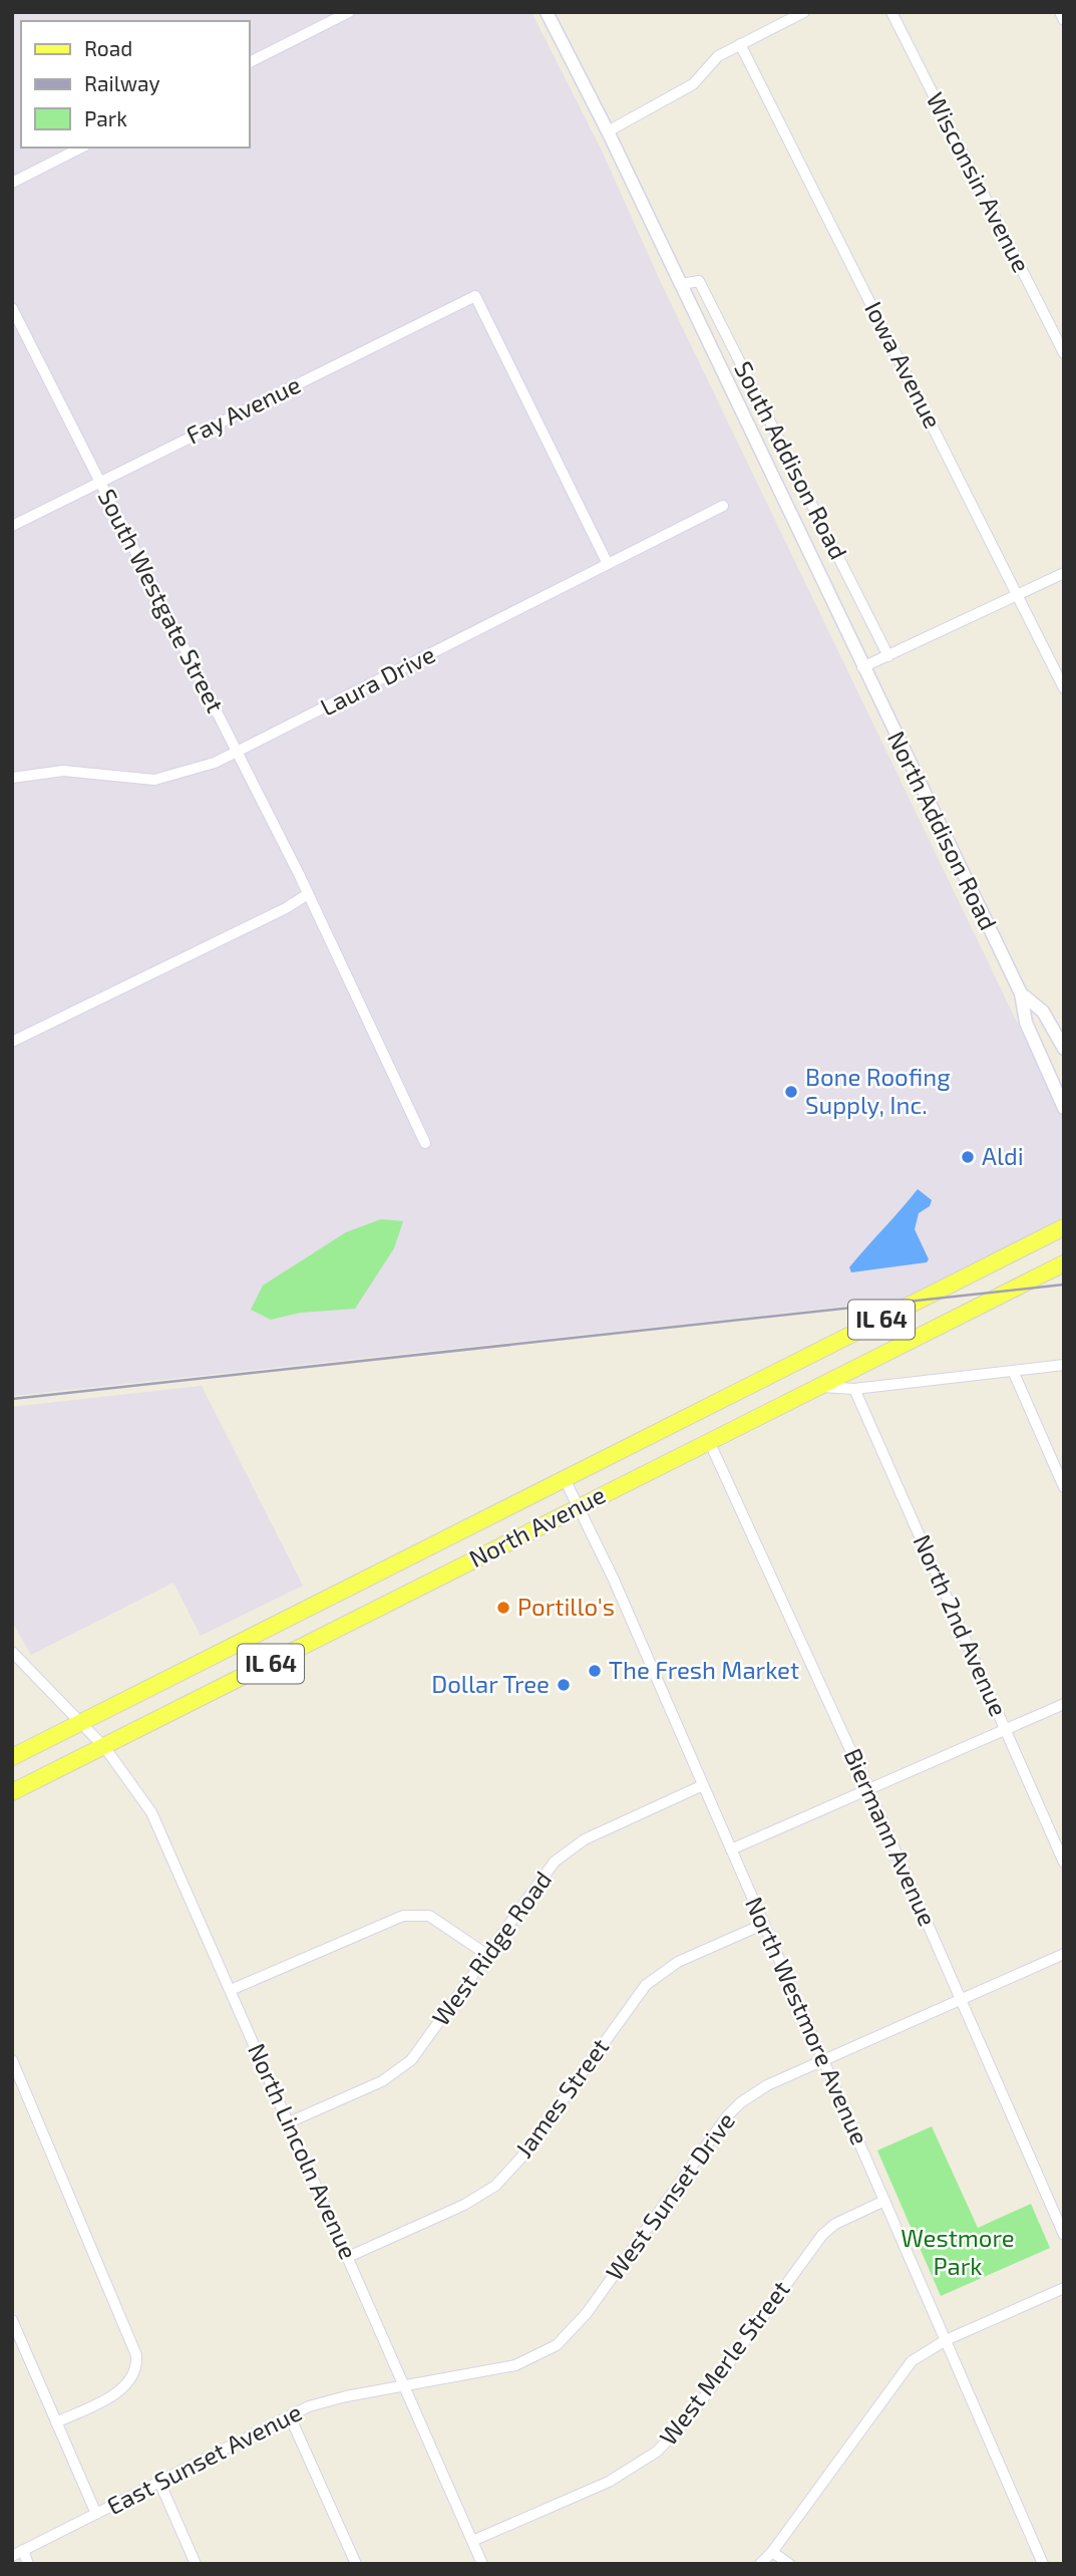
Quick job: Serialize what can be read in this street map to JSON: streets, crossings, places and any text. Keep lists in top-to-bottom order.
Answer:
{
  "streets": {
    "main road": ["IL 64", "North Avenue"],
    "street": [
      "Wisconsin Avenue",
      "Iowa Avenue",
      "Fay Avenue",
      "South Addison Road",
      "South Westgate Street",
      "Laura Drive",
      "North Addison Road",
      "North 2nd Avenue",
      "Biermann Avenue",
      "West Ridge Road",
      "North Westmore Avenue",
      "James Street",
      "North Lincoln Avenue",
      "West Sunset Drive",
      "West Merle Street",
      "East Sunset Avenue"
    ]
  },
  "crossings": [
    ["Fay Avenue", "South Westgate Street"],
    ["Fay Avenue", "Laura Drive"],
    ["South Addison Road", "North Addison Road"],
    ["South Westgate Street", "Laura Drive"],
    ["North Avenue", "Biermann Avenue"],
    ["North Avenue", "North Westmore Avenue"],
    ["North Avenue", "North Lincoln Avenue"],
    ["Biermann Avenue", "West Sunset Drive"],
    ["West Ridge Road", "North Westmore Avenue"],
    ["West Ridge Road", "North Lincoln Avenue"],
    ["North Westmore Avenue", "James Street"],
    ["North Westmore Avenue", "West Sunset Drive"],
    ["North Westmore Avenue", "West Merle Street"],
    ["James Street", "North Lincoln Avenue"],
    ["North Lincoln Avenue", "West Sunset Drive"],
    ["North Lincoln Avenue", "West Merle Street"],
    ["North Lincoln Avenue", "East Sunset Avenue"],
    ["West Sunset Drive", "East Sunset Avenue"]
  ],
  "parks": ["Westmore Park"],
  "places": [
    "Bone Roofing Supply, Inc.",
    "Aldi",
    "Portillo's",
    "The Fresh Market",
    "Dollar Tree"
  ],
  "legend": ["Road", "Railway", "Park"]
}
